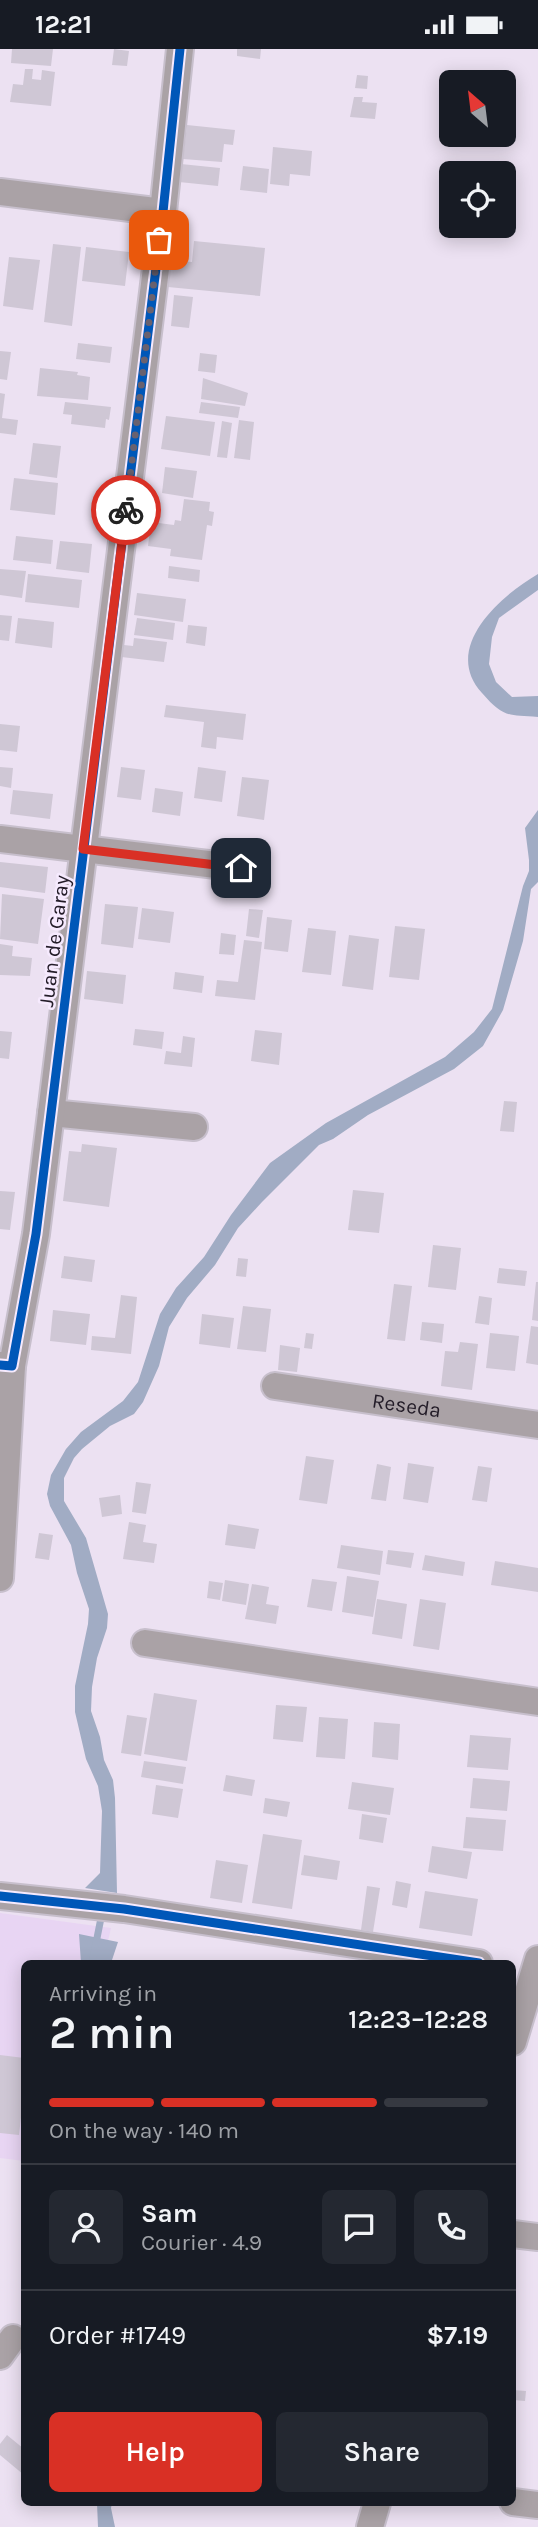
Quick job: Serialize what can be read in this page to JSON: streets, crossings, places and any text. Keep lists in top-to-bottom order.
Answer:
{
  "streets": {
    "street": ["Juan de Garay", "Reseda"]
  },
  "north": "top left",
  "page": {
    "status": "12:21",
    "heading": ["2 min", "Arriving in", "12:23–12:28"],
    "panel": [
      "Sam",
      "Courier · 4.9",
      "Order #1749",
      "$7.19"
    ],
    "bar": "On the way · 140 m",
    "buttons": ["Help", "Share"]
  }
}
